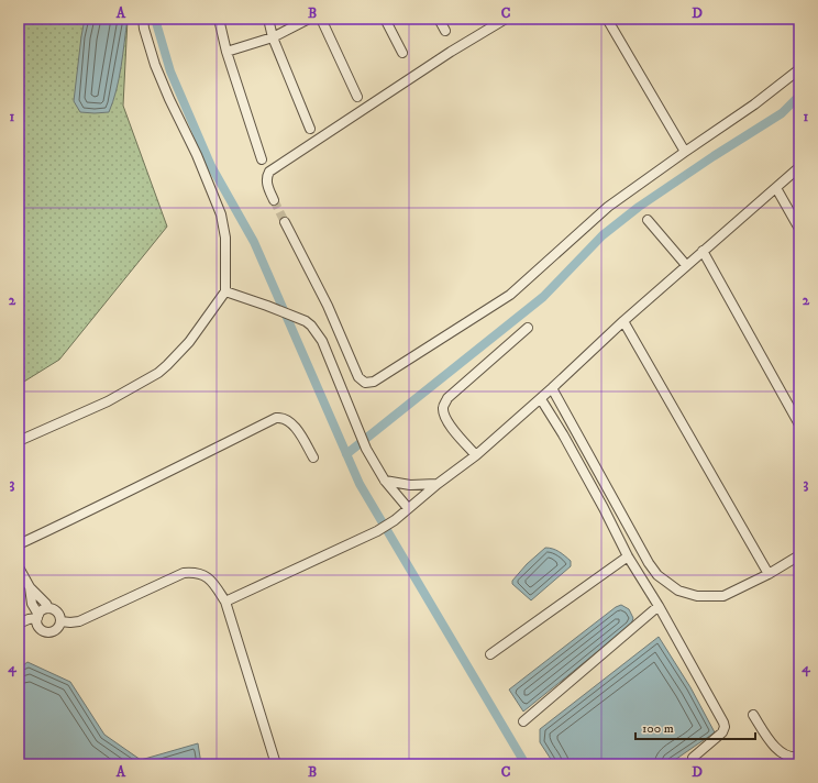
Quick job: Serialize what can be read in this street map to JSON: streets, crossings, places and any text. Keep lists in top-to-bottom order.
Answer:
{
  "scale_bar": "100 m",
  "grid": {
    "columns": [
      "A",
      "B",
      "C",
      "D"
    ],
    "rows": [
      "1",
      "2",
      "3",
      "4"
    ]
  }
}
